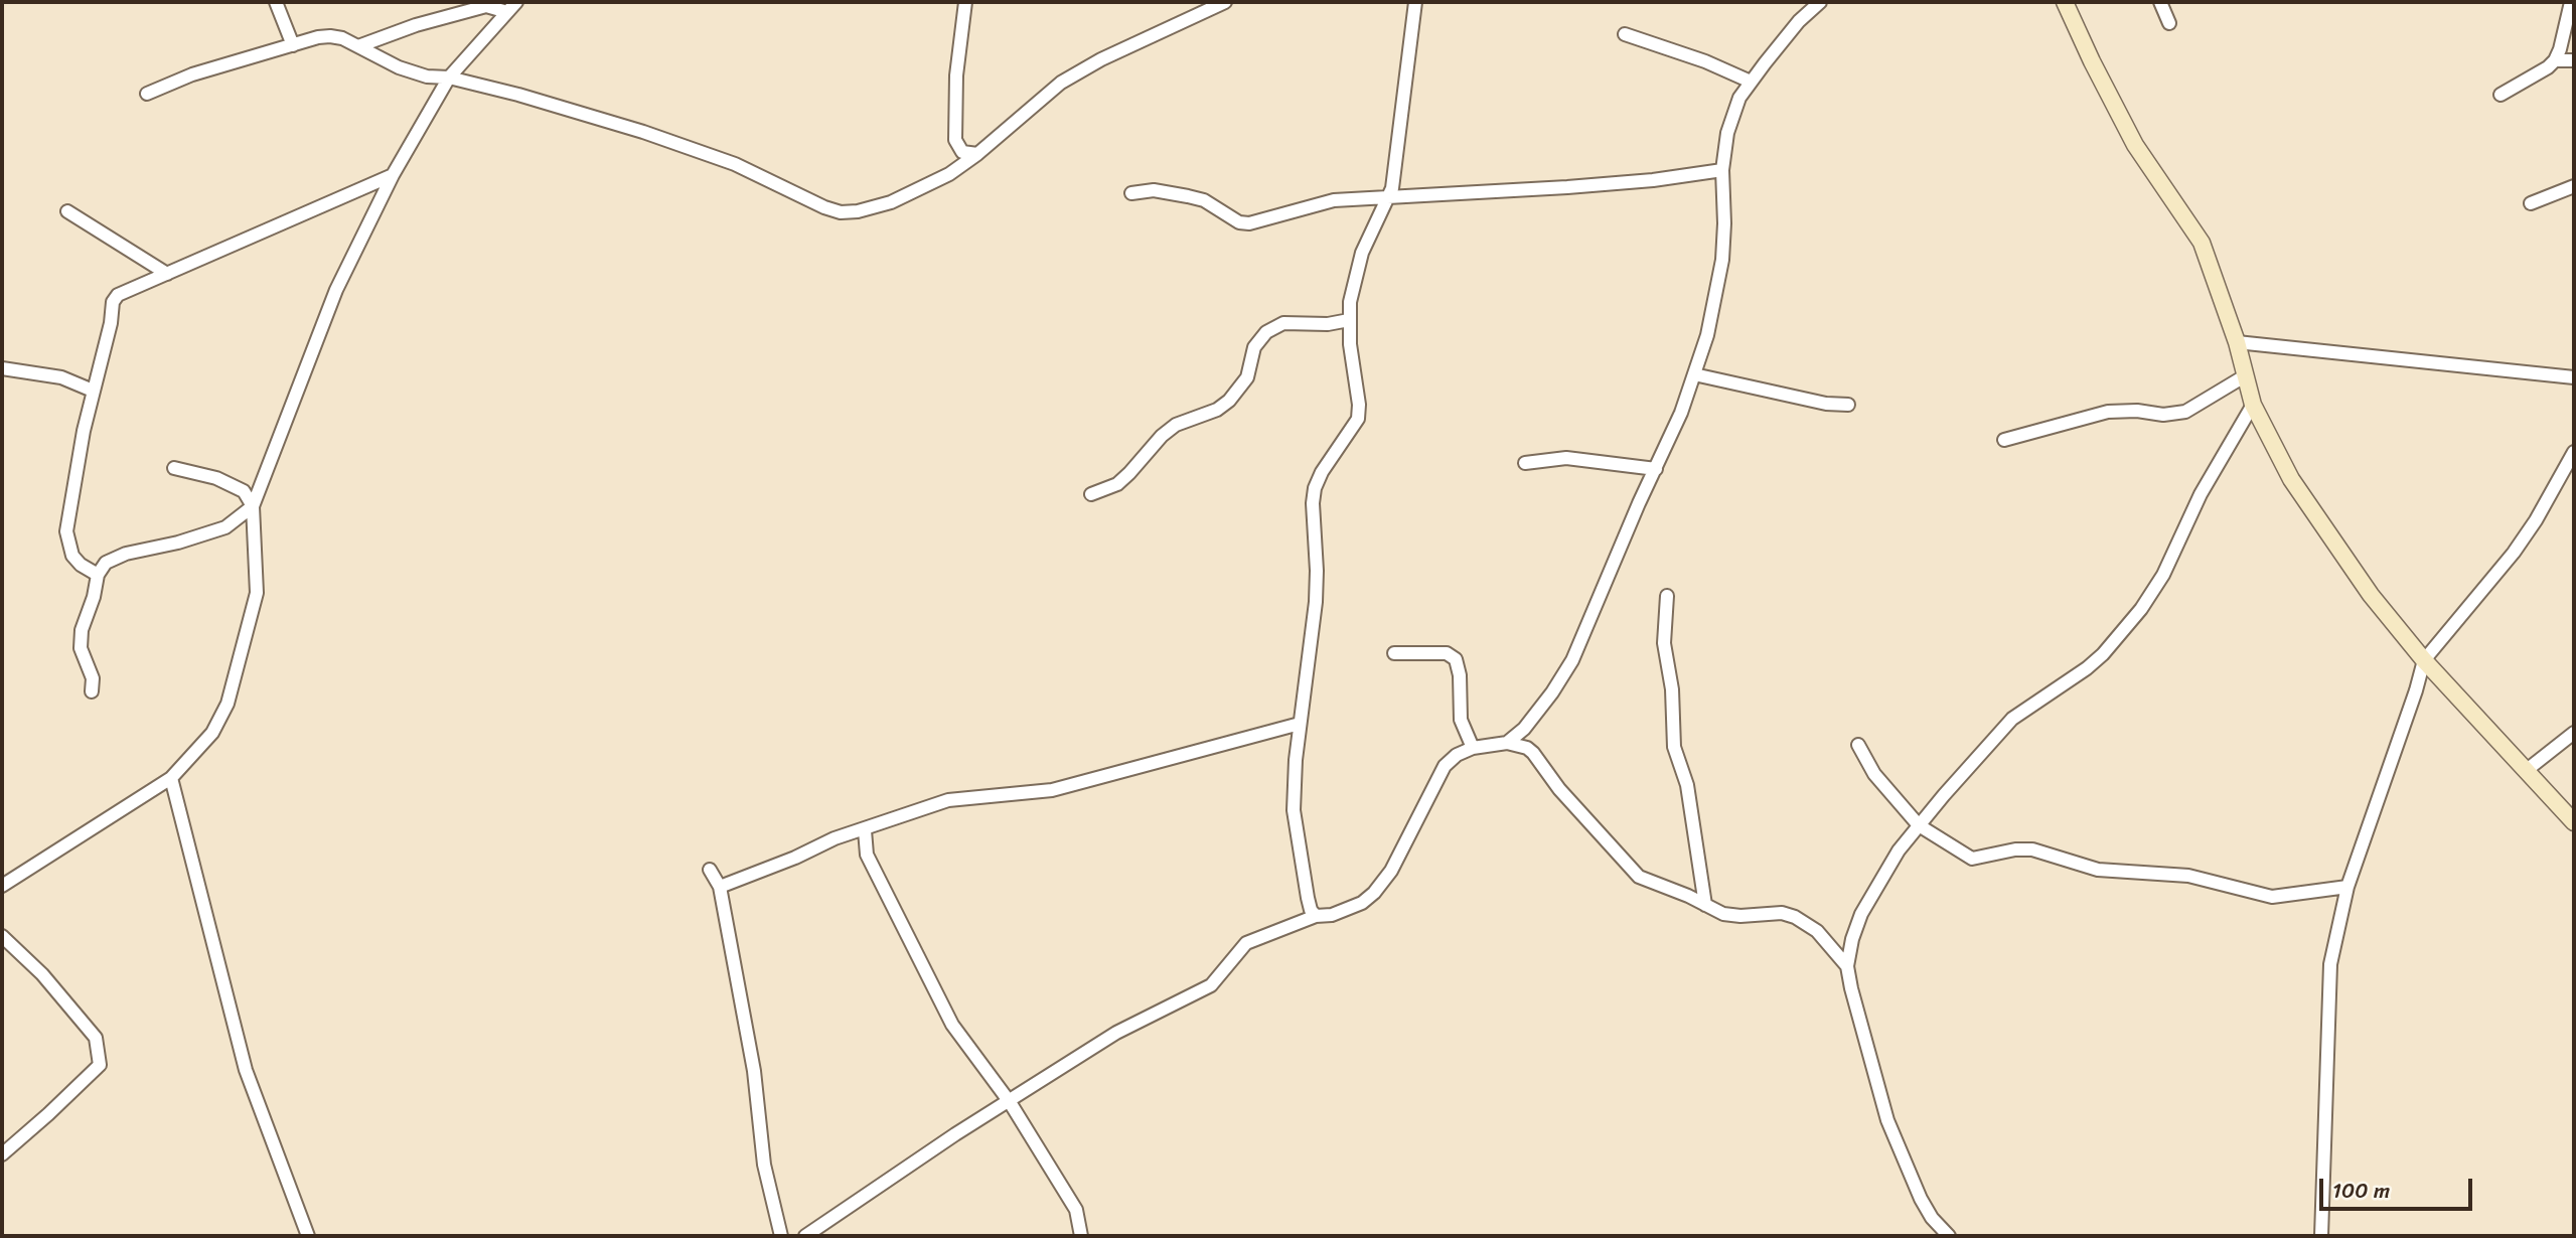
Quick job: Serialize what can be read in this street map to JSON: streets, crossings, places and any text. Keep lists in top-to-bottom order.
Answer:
{
  "scale_bar": "100 m"
}
